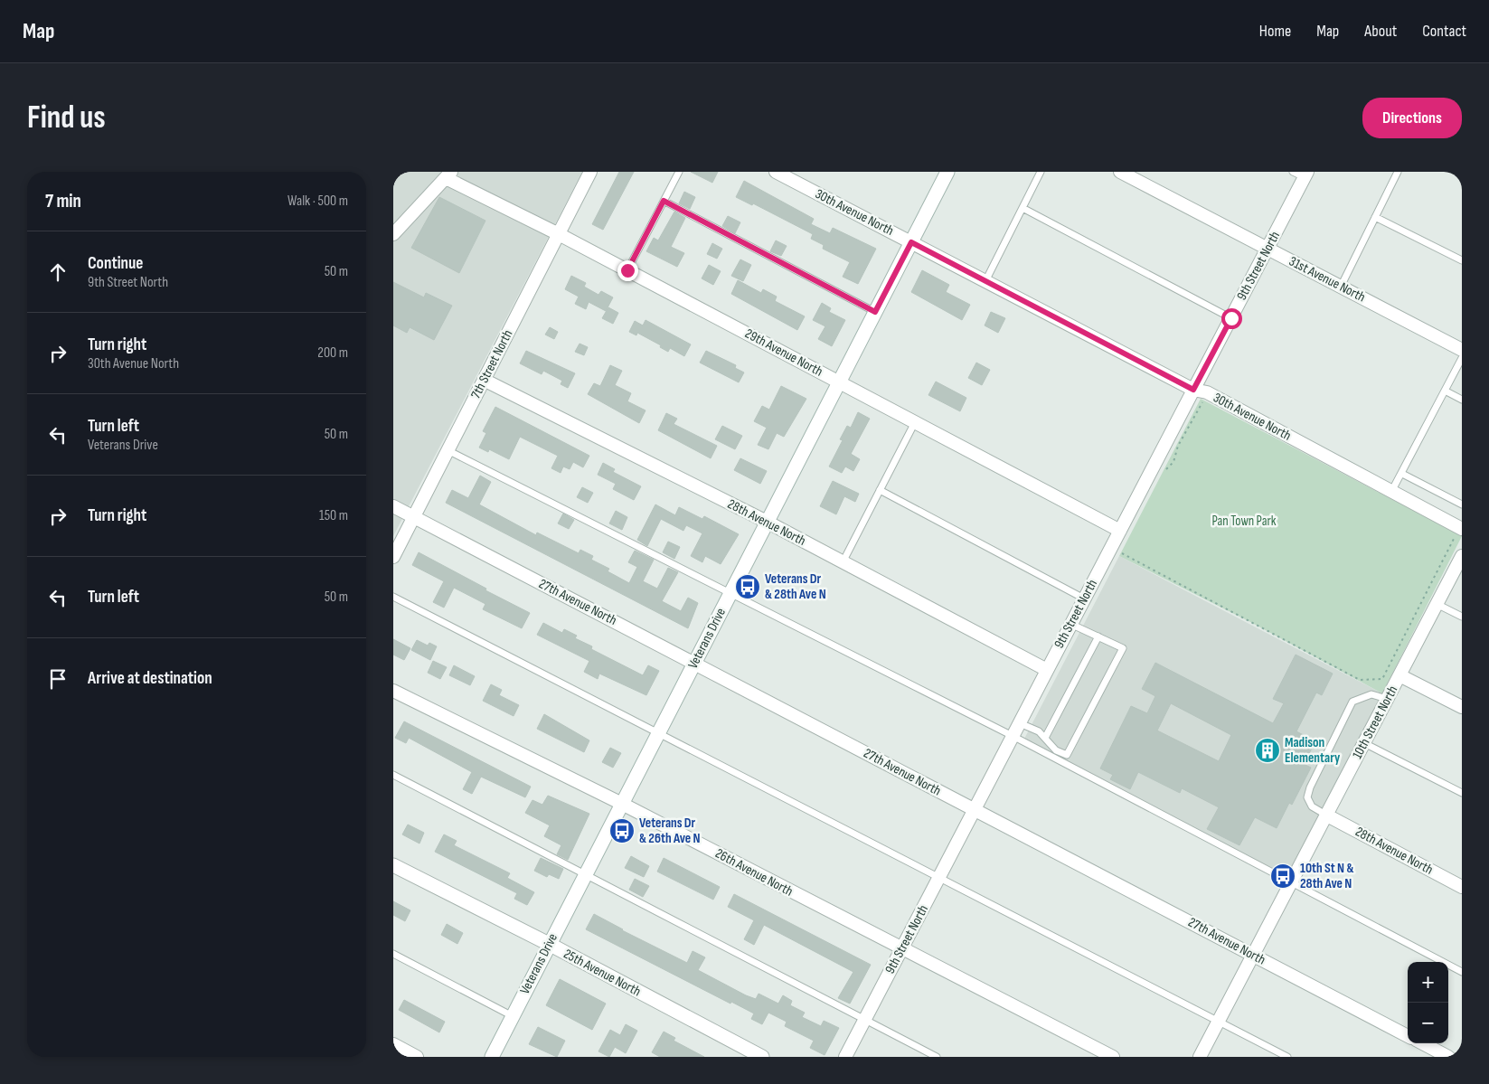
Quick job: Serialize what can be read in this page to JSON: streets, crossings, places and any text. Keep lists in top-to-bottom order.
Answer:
{
  "streets": {
    "main road": ["Veterans Drive", "25th Avenue North"],
    "street": [
      "30th Avenue North",
      "9th Street North",
      "31st Avenue North",
      "29th Avenue North",
      "7th Street North",
      "28th Avenue North",
      "27th Avenue North",
      "10th Street North",
      "26th Avenue North"
    ]
  },
  "crossings": [
    ["30th Avenue North", "9th Street North"],
    ["30th Avenue North", "Veterans Drive"],
    ["9th Street North", "31st Avenue North"],
    ["9th Street North", "29th Avenue North"],
    ["9th Street North", "28th Avenue North"],
    ["9th Street North", "27th Avenue North"],
    ["9th Street North", "26th Avenue North"],
    ["29th Avenue North", "7th Street North"],
    ["29th Avenue North", "Veterans Drive"],
    ["7th Street North", "28th Avenue North"],
    ["7th Street North", "27th Avenue North"],
    ["28th Avenue North", "Veterans Drive"],
    ["28th Avenue North", "10th Street North"],
    ["27th Avenue North", "Veterans Drive"],
    ["27th Avenue North", "10th Street North"],
    ["Veterans Drive", "26th Avenue North"],
    ["Veterans Drive", "25th Avenue North"]
  ],
  "parks": ["Pan Town Park"],
  "places": {
    "bus stop": ["Veterans Dr & 28th Ave N", "Veterans Dr & 26th Ave N", "10th St N & 28th Ave N"],
    "building": ["Madison Elementary"]
  },
  "page": {
    "header": "Map",
    "nav": [
      "Home",
      "Map",
      "About",
      "Contact"
    ],
    "buttons": "Directions",
    "title": "Find us",
    "heading": ["7 min", "Walk · 500 m"],
    "list": [
      ["Continue", "9th Street North", "50 m"],
      ["Turn right", "30th Avenue North", "200 m"],
      ["Turn left", "Veterans Drive", "50 m"],
      ["Turn right", "150 m"],
      ["Turn left", "50 m"],
      "Arrive at destination"
    ],
    "map_buttons": ["+", "−"]
  }
}
